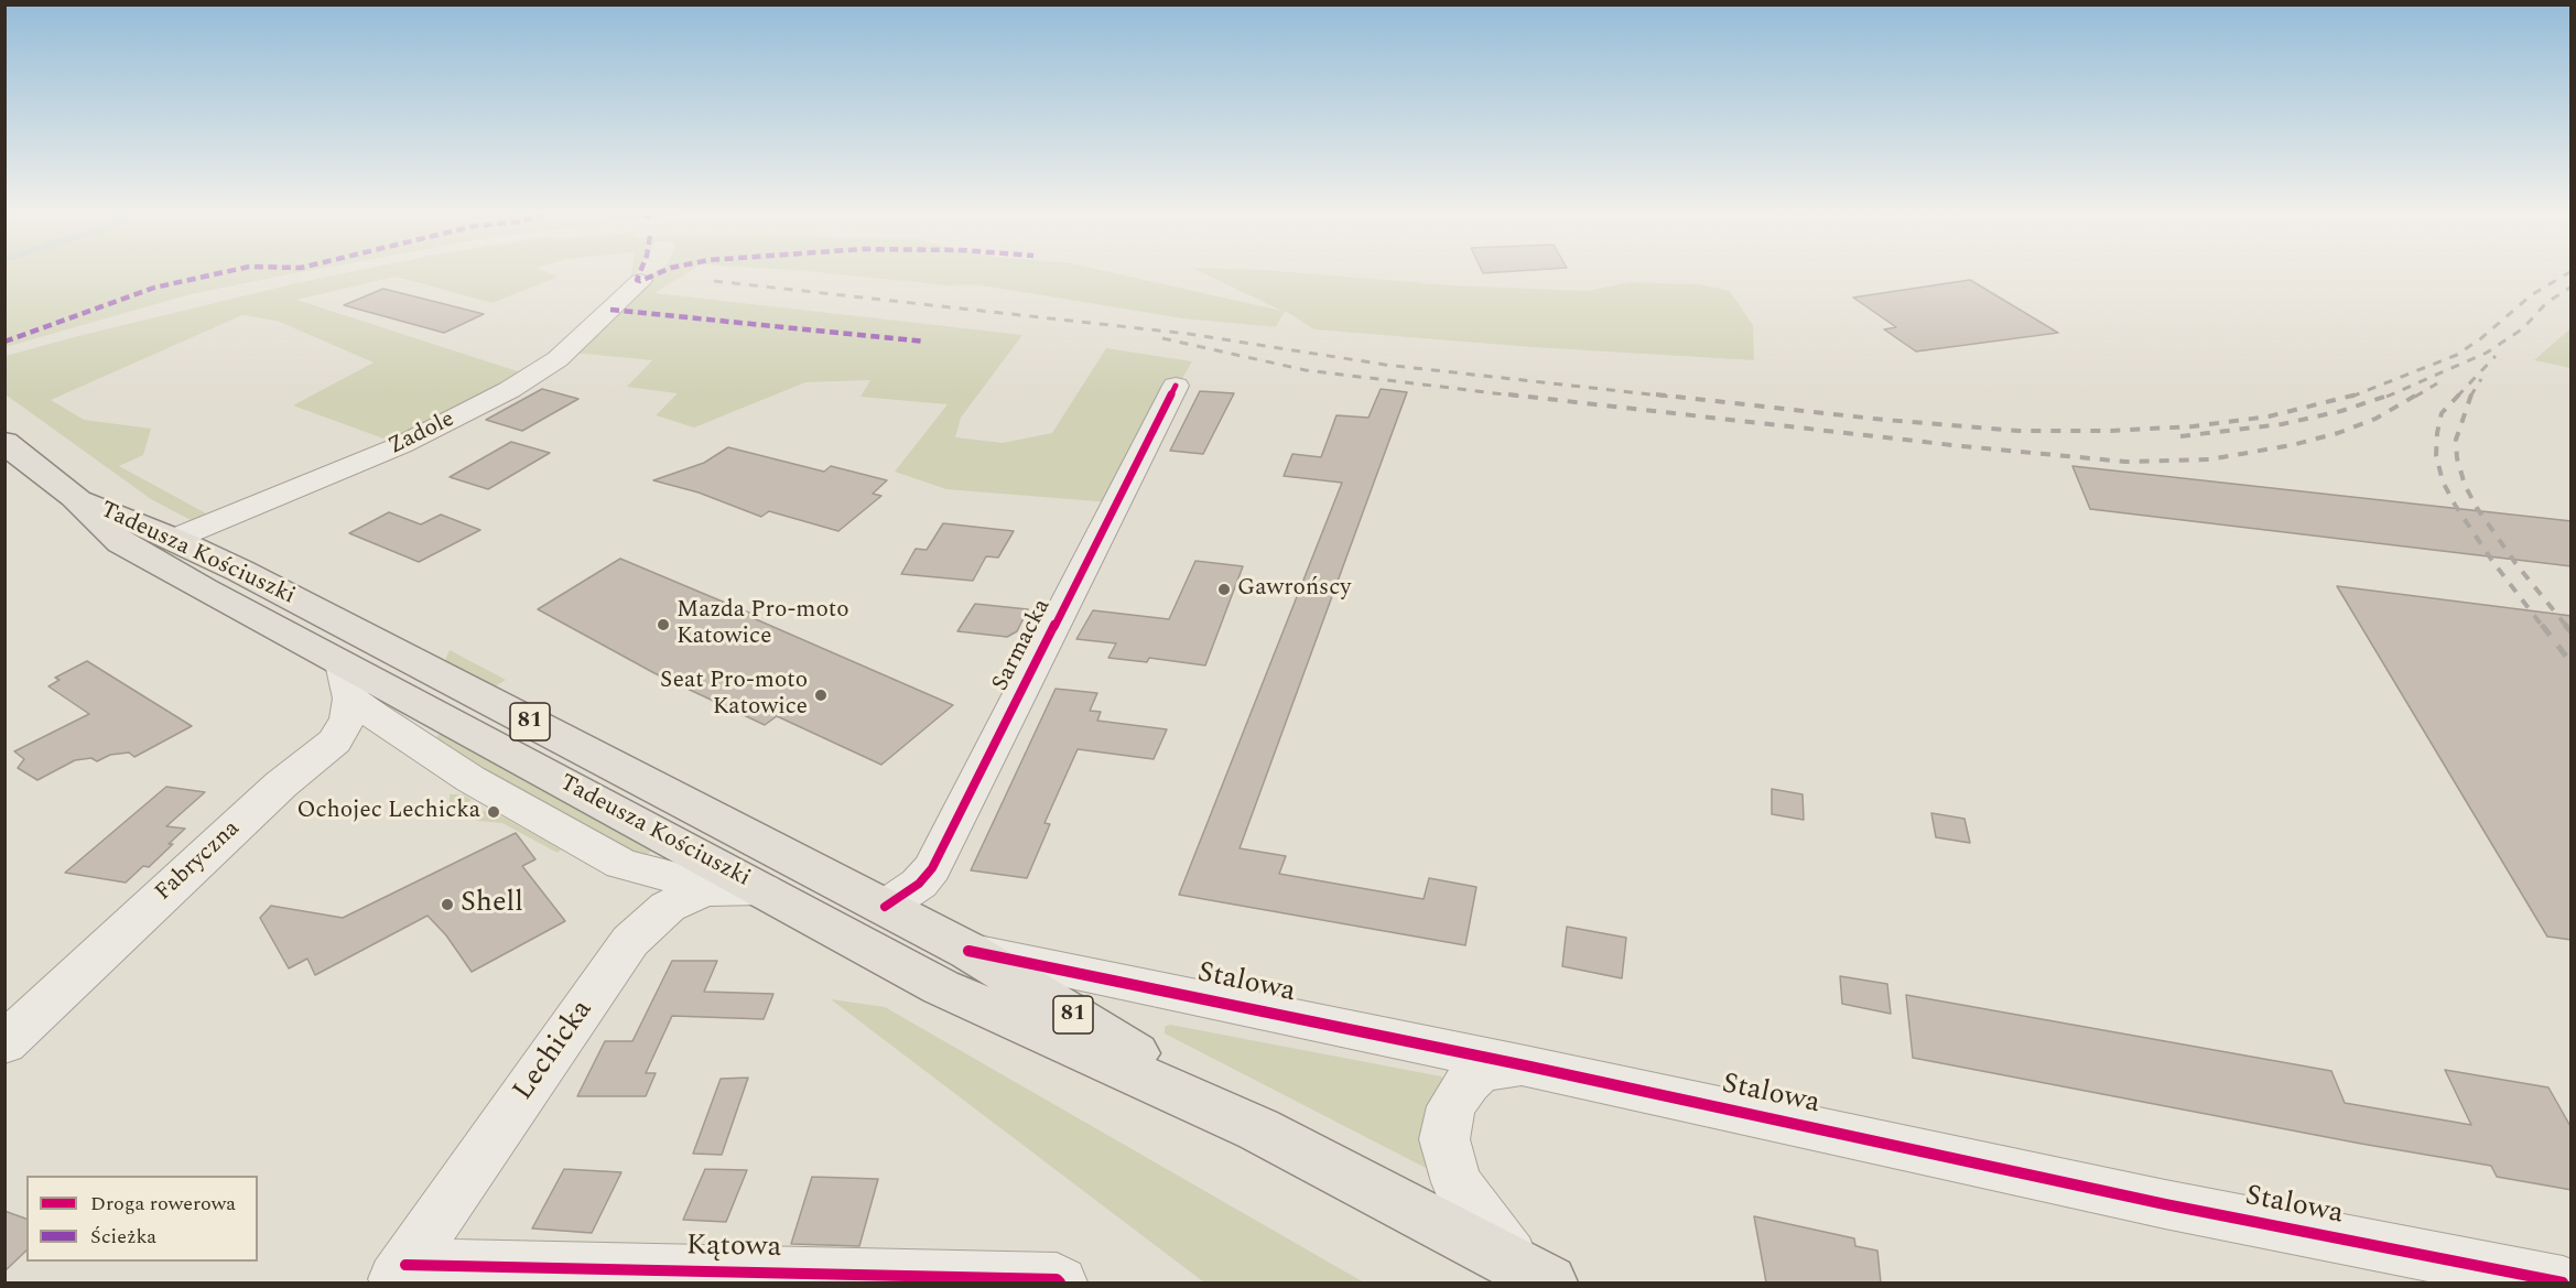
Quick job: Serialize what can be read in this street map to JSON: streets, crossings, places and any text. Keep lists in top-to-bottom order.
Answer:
{
  "streets": {
    "main road": ["Tadeusza Kościuszki", "81"],
    "street": [
      "Zadole",
      "Sarmacka",
      "Fabryczna",
      "Stalowa",
      "Lechicka",
      "Kątowa"
    ]
  },
  "crossings": [
    ["Zadole", "Tadeusza Kościuszki"],
    ["Tadeusza Kościuszki", "Sarmacka"],
    ["Tadeusza Kościuszki", "Fabryczna"],
    ["Tadeusza Kościuszki", "Stalowa"],
    ["Tadeusza Kościuszki", "Lechicka"],
    ["Lechicka", "Kątowa"]
  ],
  "places": [
    "Gawrońscy",
    "Mazda Pro-moto Katowice",
    "Seat Pro-moto Katowice",
    "Ochojec Lechicka",
    "Shell"
  ],
  "legend": ["Droga rowerowa", "Ścieżka"]
}
